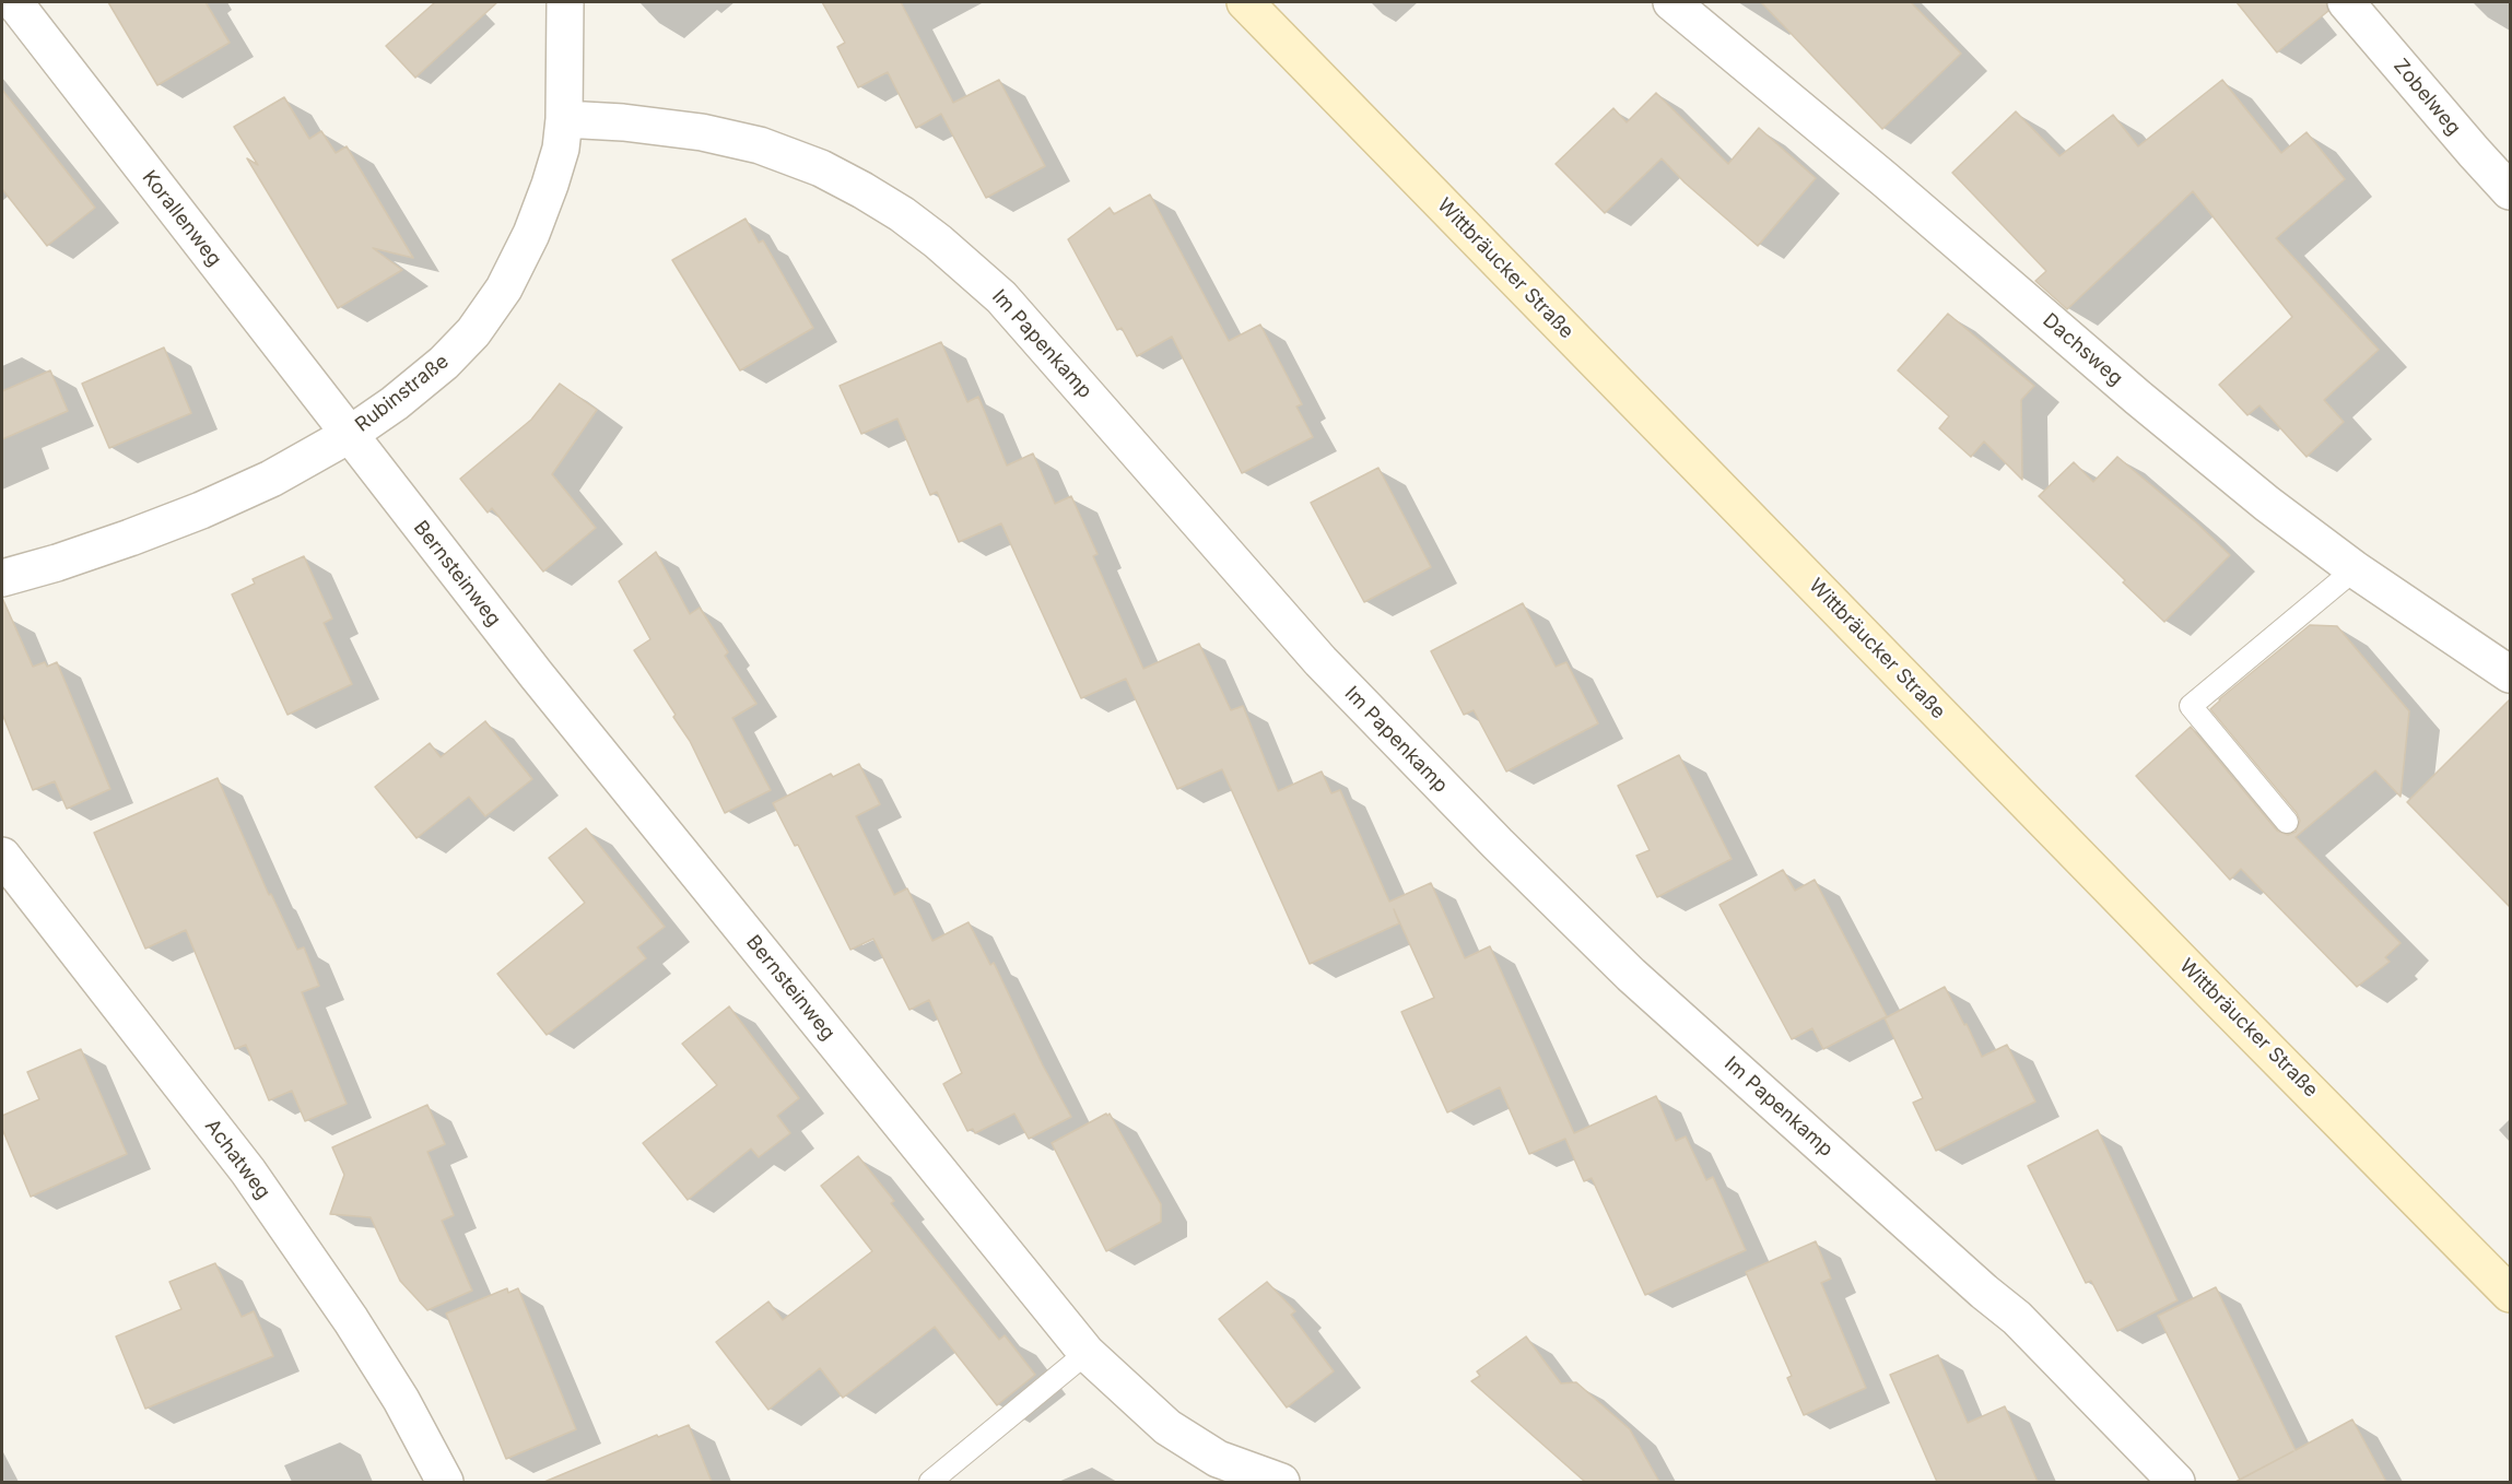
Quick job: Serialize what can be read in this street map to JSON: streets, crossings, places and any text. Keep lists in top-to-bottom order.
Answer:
{
  "streets": {
    "main road": ["Wittbräucker Straße"],
    "street": [
      "Zobelweg",
      "Korallenweg",
      "Im Papenkamp",
      "Dachsweg",
      "Rubinstraße",
      "Bernsteinweg",
      "Achatweg"
    ]
  },
  "crossings": [
    ["Korallenweg", "Rubinstraße"],
    ["Korallenweg", "Bernsteinweg"],
    ["Im Papenkamp", "Rubinstraße"],
    ["Rubinstraße", "Bernsteinweg"]
  ]
}
